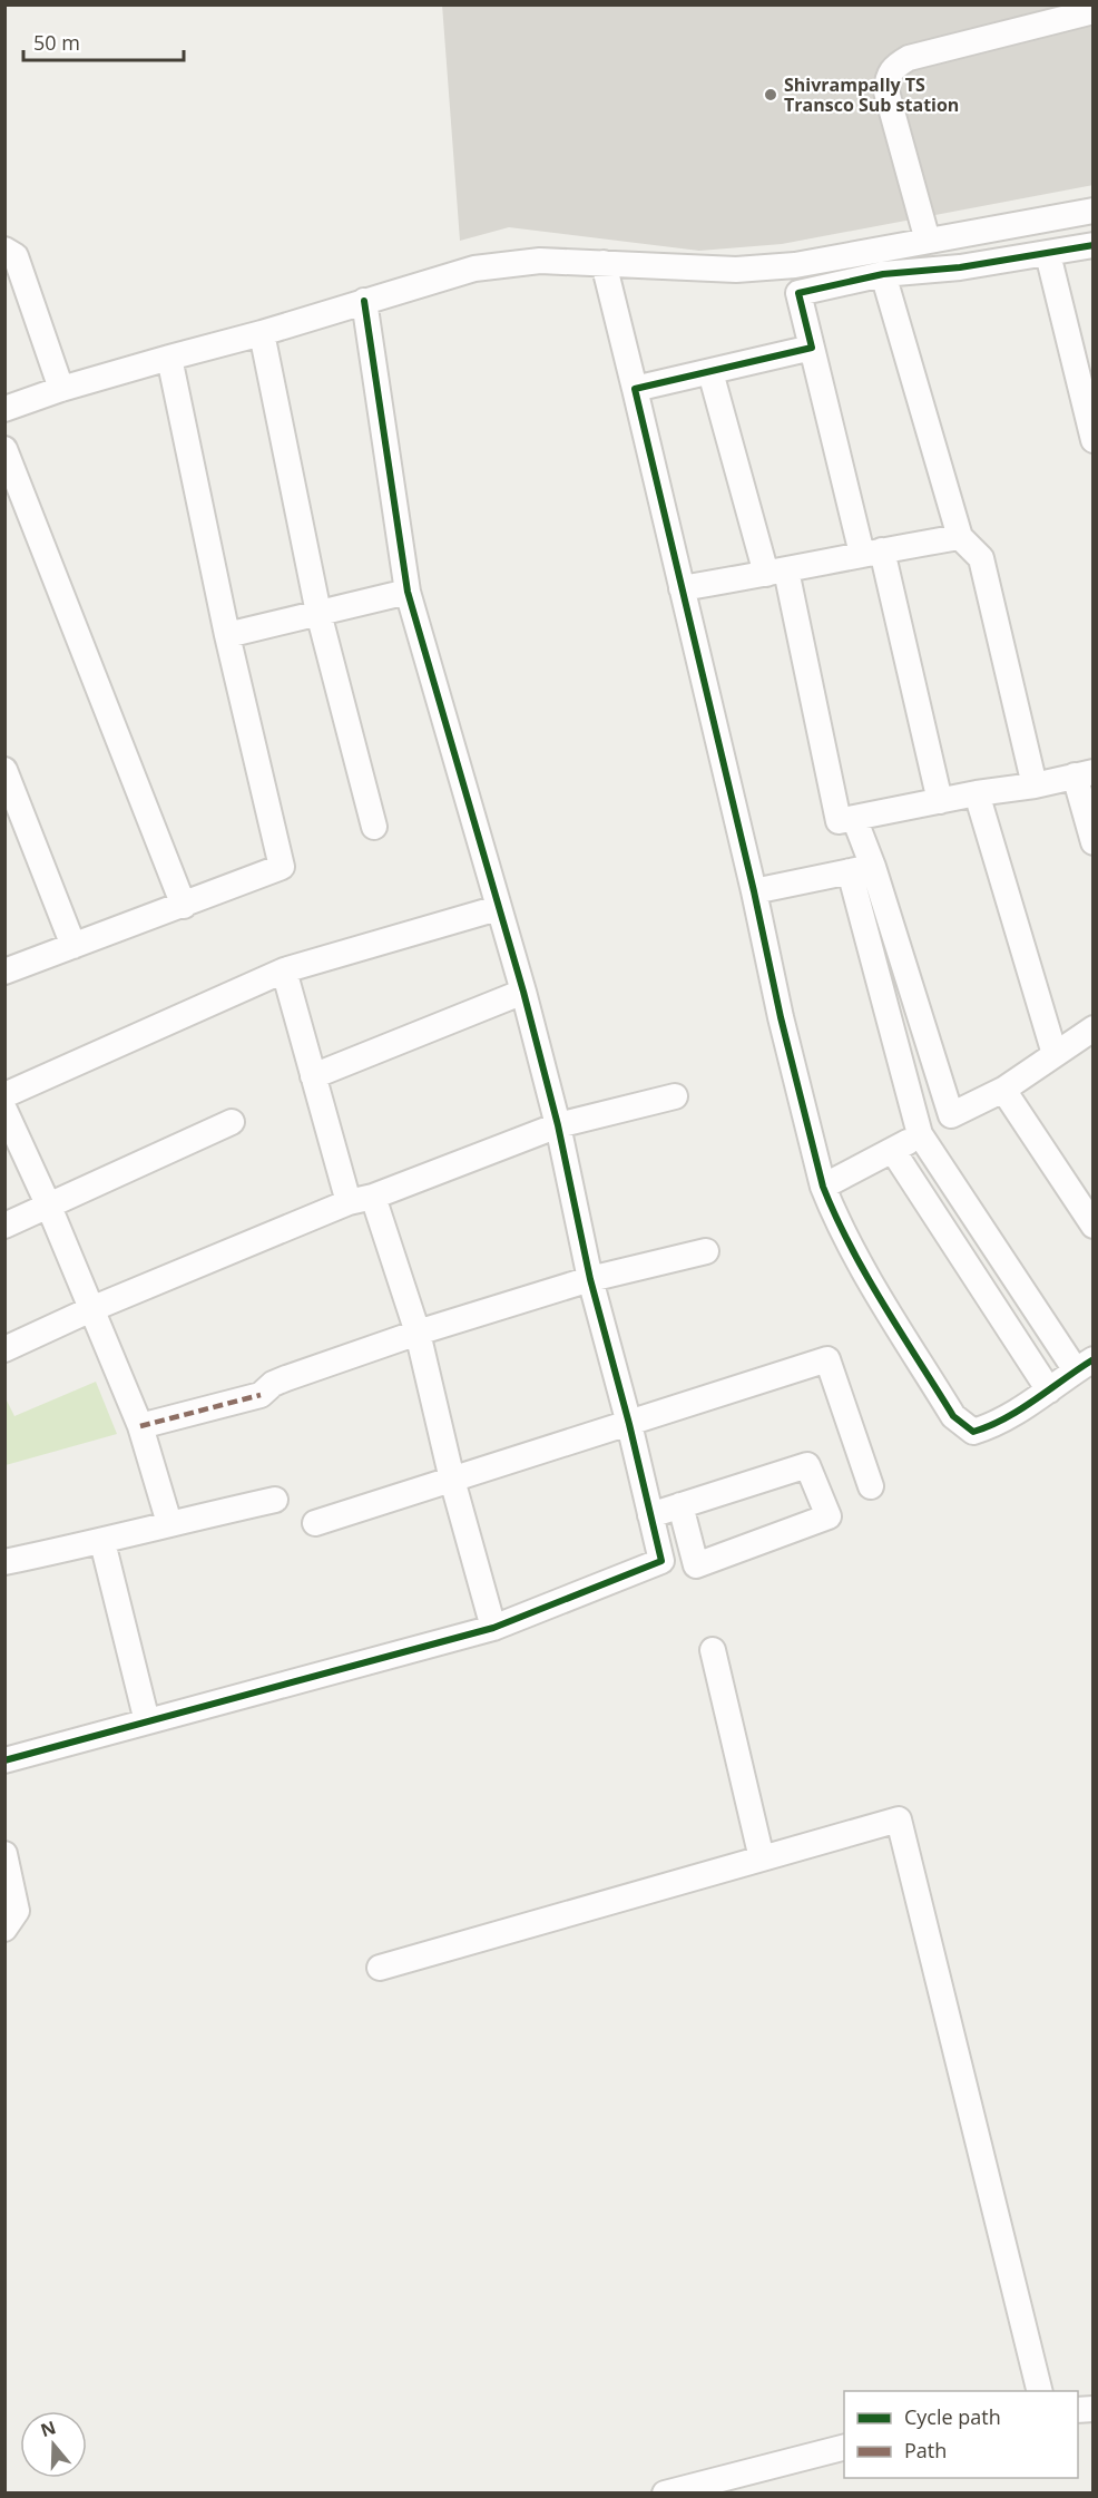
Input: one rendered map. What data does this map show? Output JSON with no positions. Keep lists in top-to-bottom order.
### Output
{
  "places": ["Shivrampally TS Transco Sub station"],
  "legend": ["Cycle path", "Path"],
  "scale_bar": "50 m",
  "north": "top"
}
